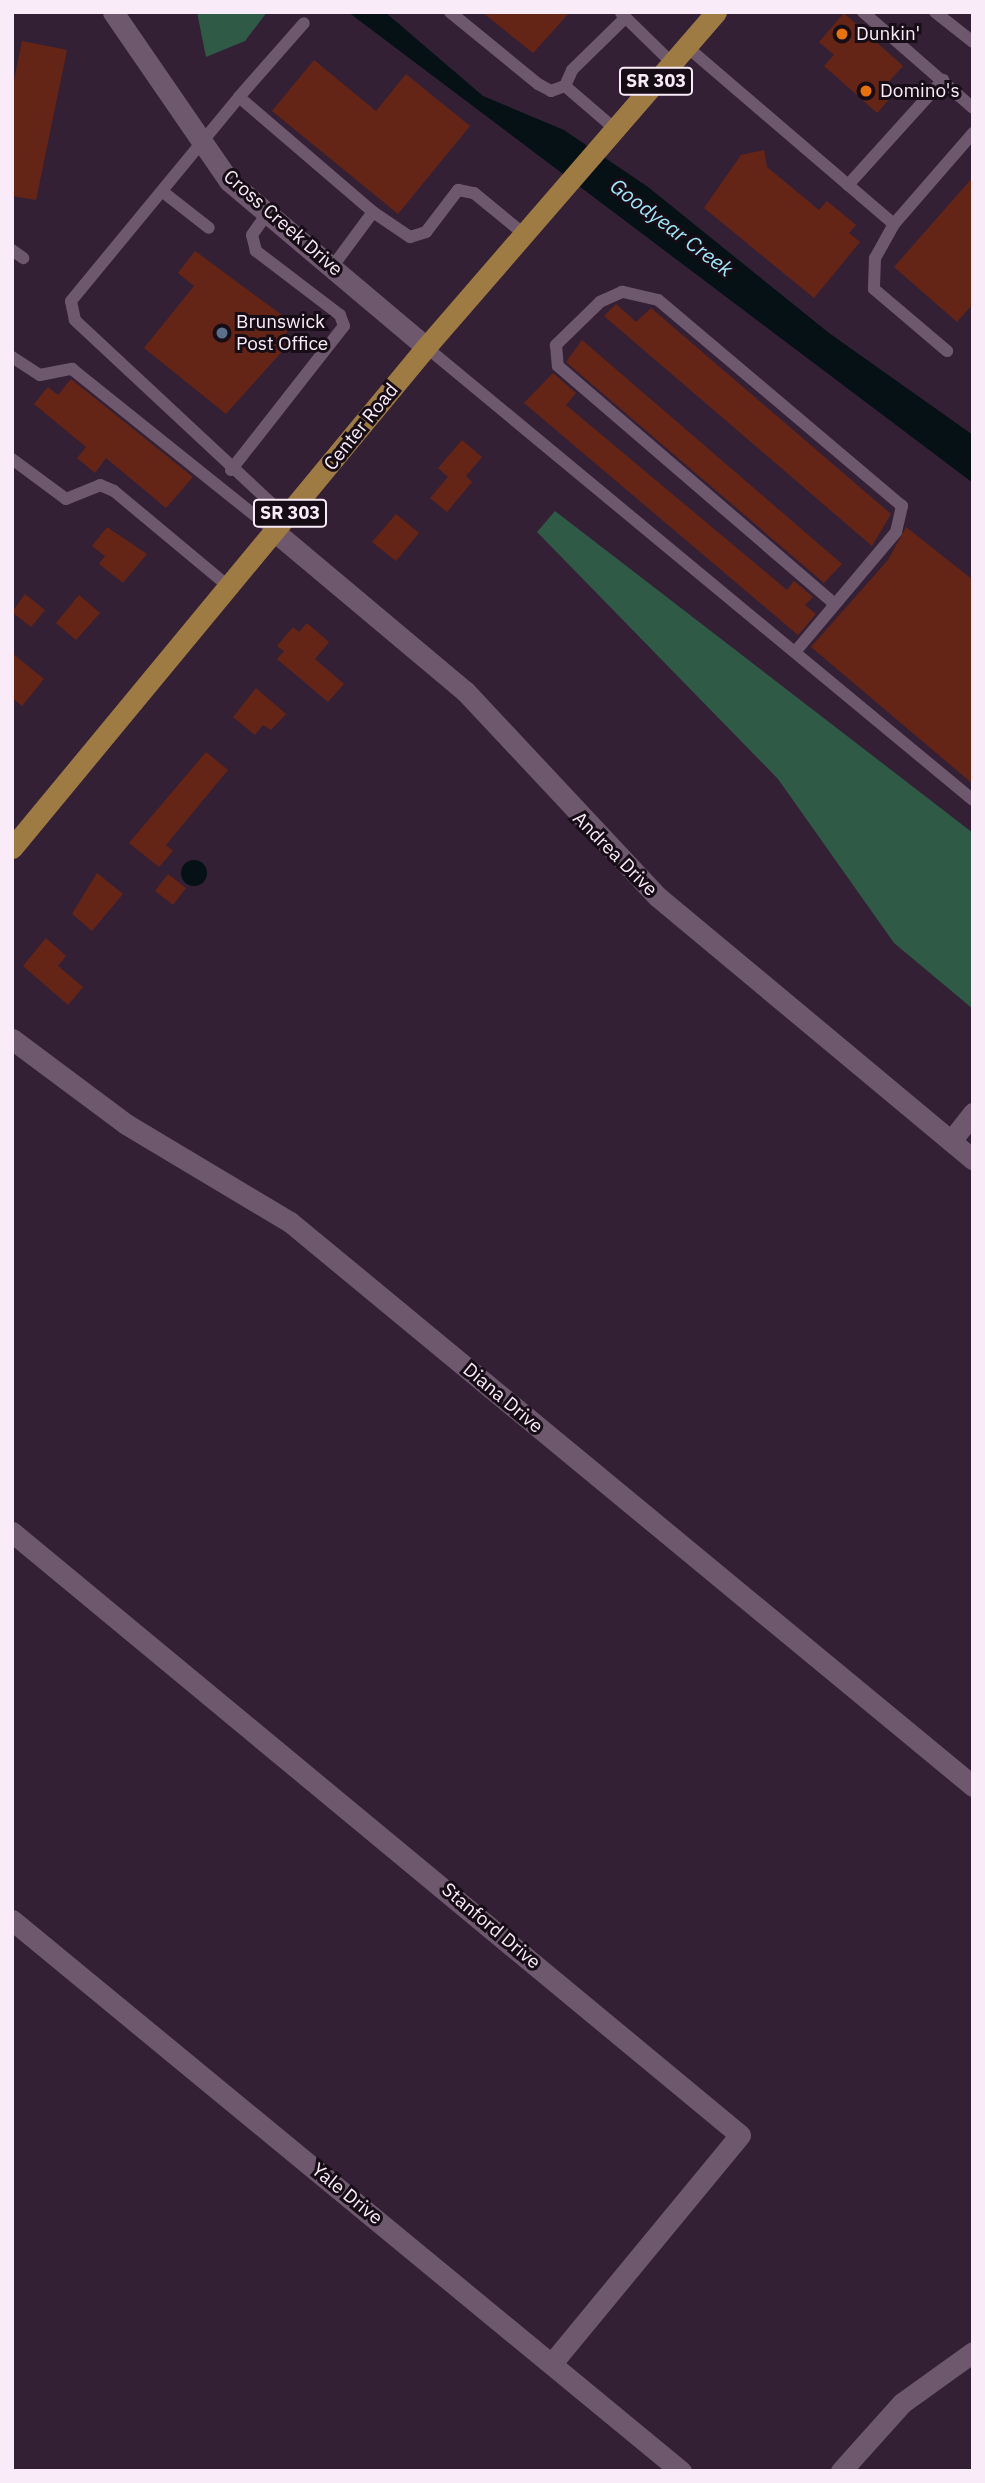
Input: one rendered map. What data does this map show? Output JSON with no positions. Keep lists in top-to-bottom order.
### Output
{
  "streets": {
    "main road": ["SR 303", "Center Road"],
    "street": [
      "Cross Creek Drive",
      "Andrea Drive",
      "Diana Drive",
      "Stanford Drive",
      "Yale Drive"
    ]
  },
  "crossings": [
    ["Cross Creek Drive", "Center Road"],
    ["Center Road", "Andrea Drive"],
    ["Stanford Drive", "Yale Drive"]
  ],
  "water": ["Goodyear Creek"],
  "places": ["Dunkin'", "Domino's", "Brunswick Post Office"]
}
